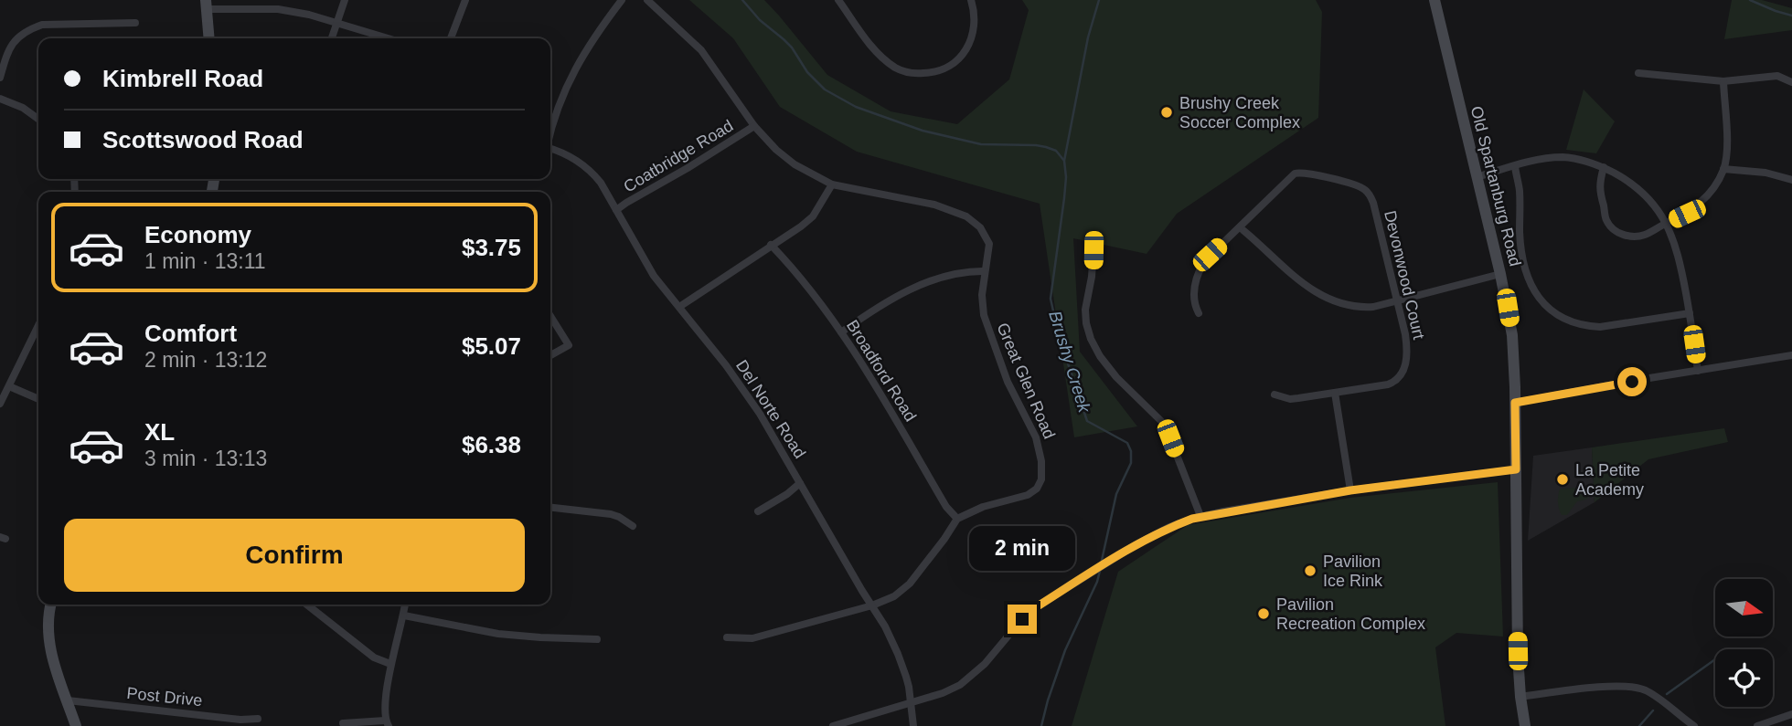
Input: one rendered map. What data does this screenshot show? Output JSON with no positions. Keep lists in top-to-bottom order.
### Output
{
  "streets": {
    "main road": ["Old Spartanburg Road"],
    "street": [
      "Coatbridge Road",
      "Devonwood Court",
      "Broadford Road",
      "Great Glen Road",
      "Del Norte Road",
      "Post Drive"
    ]
  },
  "crossings": [
    ["Coatbridge Road", "Great Glen Road"],
    ["Coatbridge Road", "Del Norte Road"],
    ["Broadford Road", "Great Glen Road"]
  ],
  "water": ["Brushy Creek"],
  "places": [
    "Brushy Creek Soccer Complex",
    "La Petite Academy",
    "Pavilion Ice Rink",
    "Pavilion Recreation Complex"
  ],
  "north": "right",
  "page": {
    "banner": ["Kimbrell Road", "Scottswood Road"],
    "list": [
      {
        "name": "Economy",
        "note": "1 min · 13:11",
        "value": "$3.75"
      },
      {
        "name": "Comfort",
        "note": "2 min · 13:12",
        "value": "$5.07"
      },
      {
        "name": "XL",
        "note": "3 min · 13:13",
        "value": "$6.38"
      }
    ],
    "buttons": "Confirm",
    "bubble": "2 min"
  }
}
